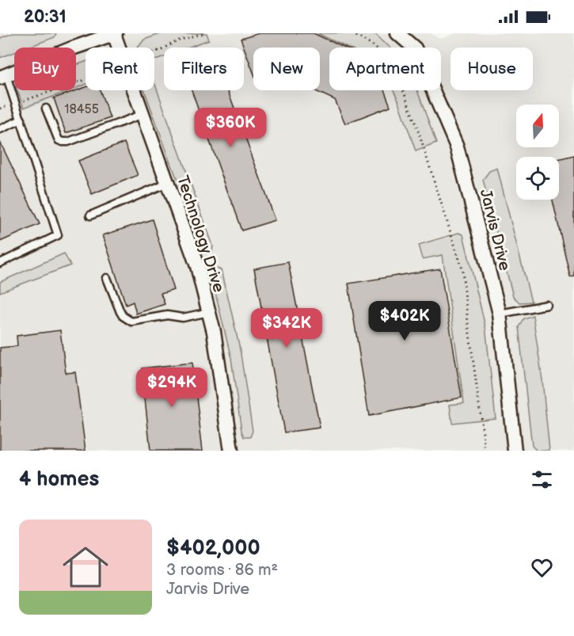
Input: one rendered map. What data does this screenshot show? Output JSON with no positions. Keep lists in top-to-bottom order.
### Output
{
  "streets": {
    "street": ["Jarvis Drive", "Technology Drive"]
  },
  "house_numbers": ["18455"],
  "north": "top",
  "page": {
    "status": "20:31",
    "chip": [
      "Buy",
      "Rent",
      "Filters",
      "New",
      "Apartment",
      "House"
    ],
    "price": [
      "$360K",
      "$402K",
      "$342K",
      "$294K"
    ],
    "heading": "4 homes",
    "list": [
      {
        "name": "$402,000",
        "note": "3 rooms · 86 m² · Jarvis Drive"
      }
    ]
  }
}
